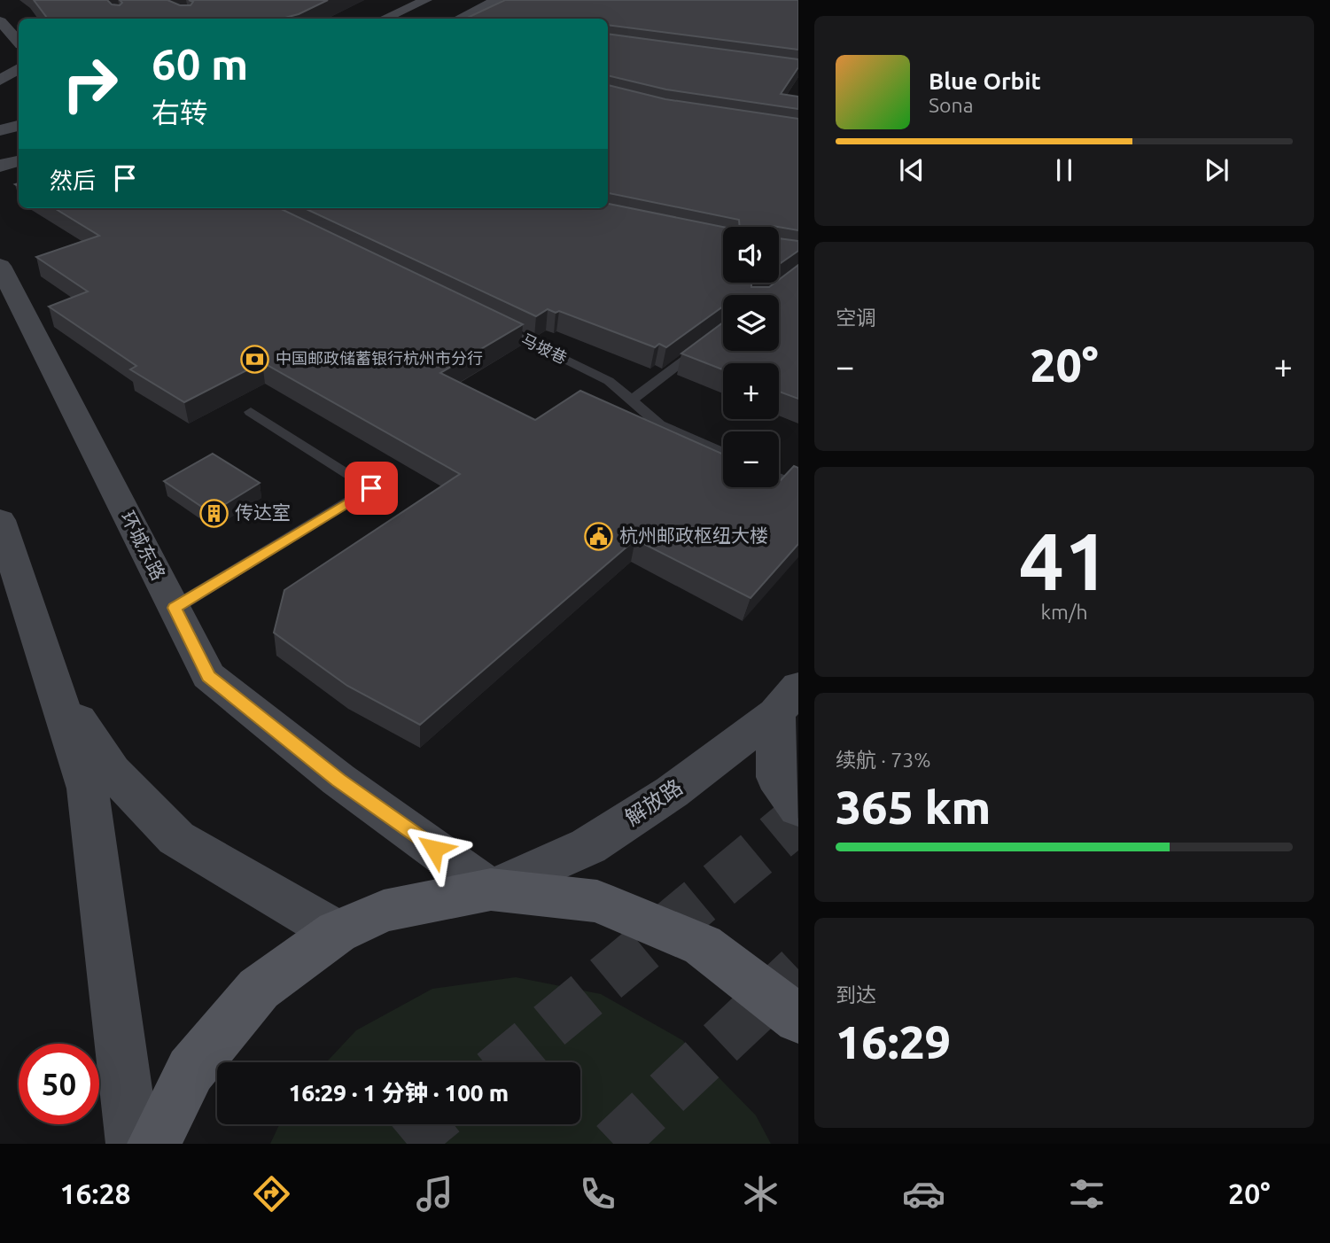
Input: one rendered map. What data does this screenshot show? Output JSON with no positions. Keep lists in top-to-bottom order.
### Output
{
  "streets": {
    "main road": ["环城东路", "解放路"],
    "lane": ["马坡巷"]
  },
  "crossings": [
    ["环城东路", "解放路"]
  ],
  "places": {
    "bank": ["中国邮政储蓄银行杭州市分行"],
    "building": ["传达室"],
    "public building": ["杭州邮政枢纽大楼"]
  },
  "page": {
    "turn": ["60 m", "右转"],
    "song": ["Blue Orbit", "Sona"],
    "then": "然后",
    "map_buttons": ["+", "−"],
    "tile": [
      "空调",
      ["41", "km/h"],
      ["续航 · 73%", "365 km"],
      ["到达", "16:29"]
    ],
    "heat": ["−", "20°", "+"],
    "limit": "50",
    "trip": "16:29 · 1 分钟 · 100 m",
    "tabs": ["16:28", "20°"]
  }
}
